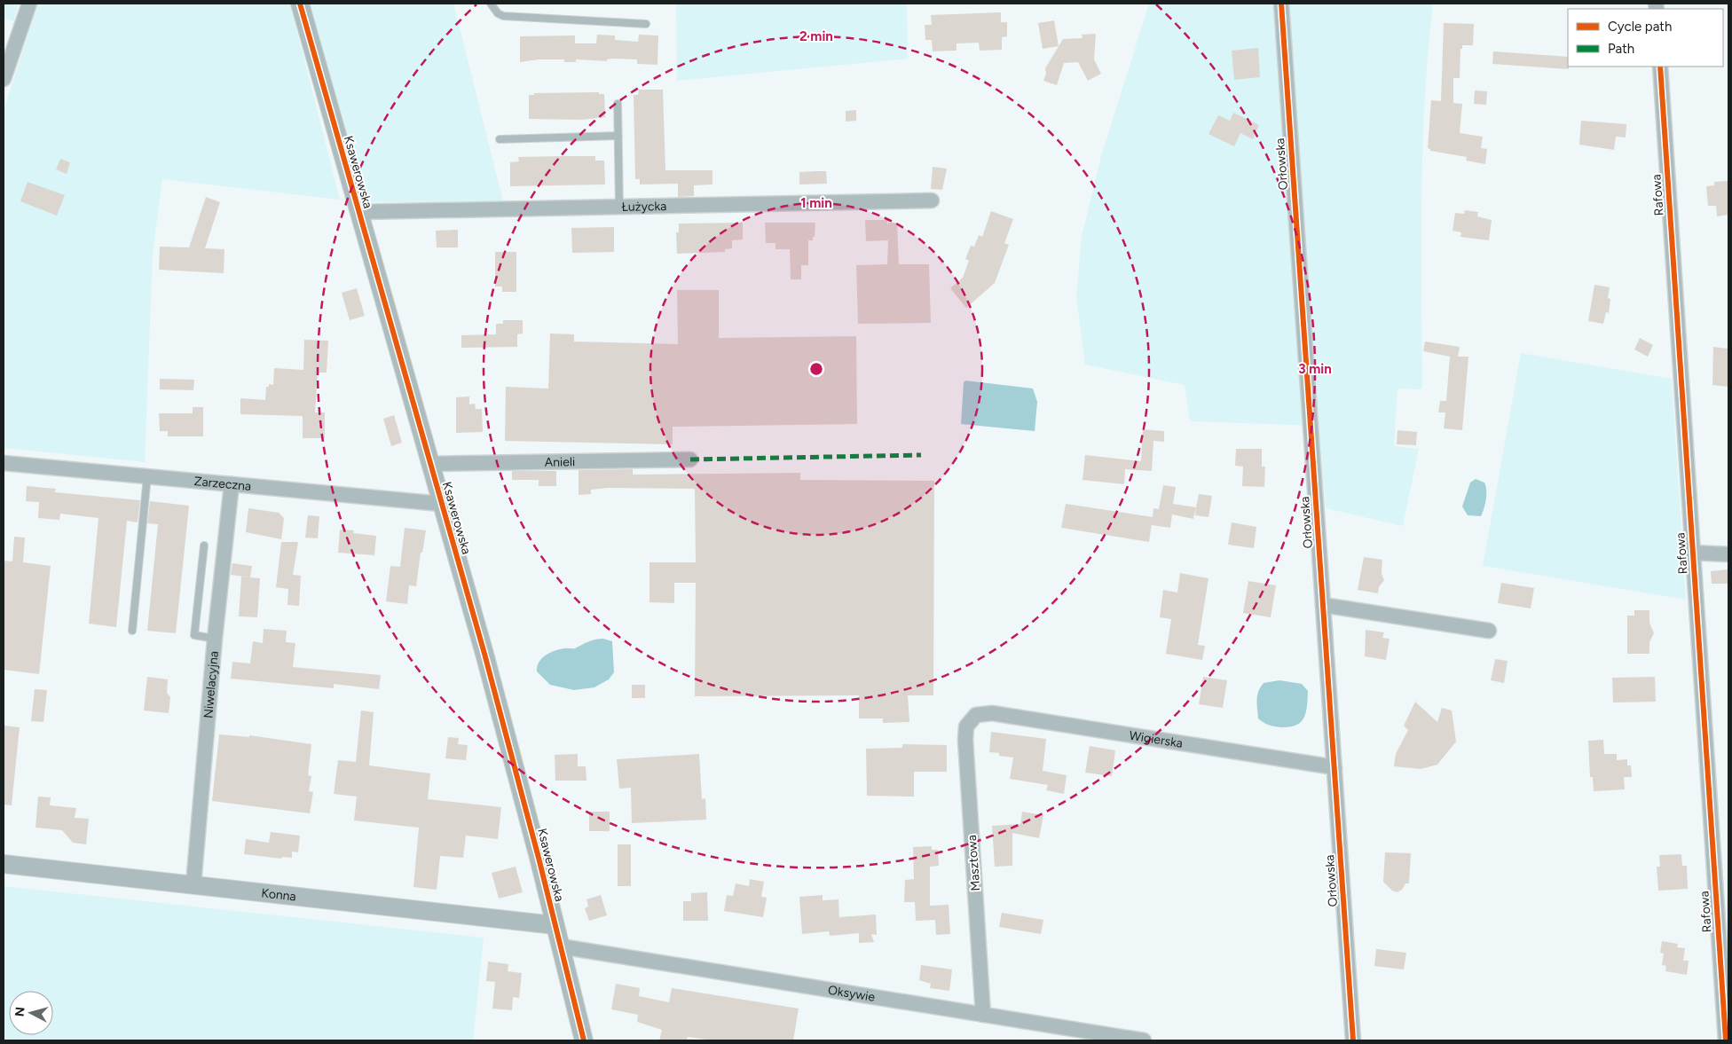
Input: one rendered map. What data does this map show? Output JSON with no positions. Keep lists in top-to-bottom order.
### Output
{
  "streets": {
    "street": [
      "Orłowska",
      "Ksawerowska",
      "Rafowa",
      "Łużycka",
      "Anieli",
      "Zarzeczna",
      "Niwelacyjna",
      "Wigierska",
      "Masztowa",
      "Konna",
      "Oksywie"
    ]
  },
  "crossings": [
    ["Orłowska", "Wigierska"],
    ["Ksawerowska", "Łużycka"],
    ["Ksawerowska", "Anieli"],
    ["Ksawerowska", "Zarzeczna"],
    ["Ksawerowska", "Konna"],
    ["Ksawerowska", "Oksywie"],
    ["Zarzeczna", "Niwelacyjna"],
    ["Niwelacyjna", "Konna"],
    ["Wigierska", "Masztowa"],
    ["Masztowa", "Oksywie"]
  ],
  "legend": ["Cycle path", "Path"],
  "north": "left",
  "rings": ["2 min", "1 min", "3 min"]
}
